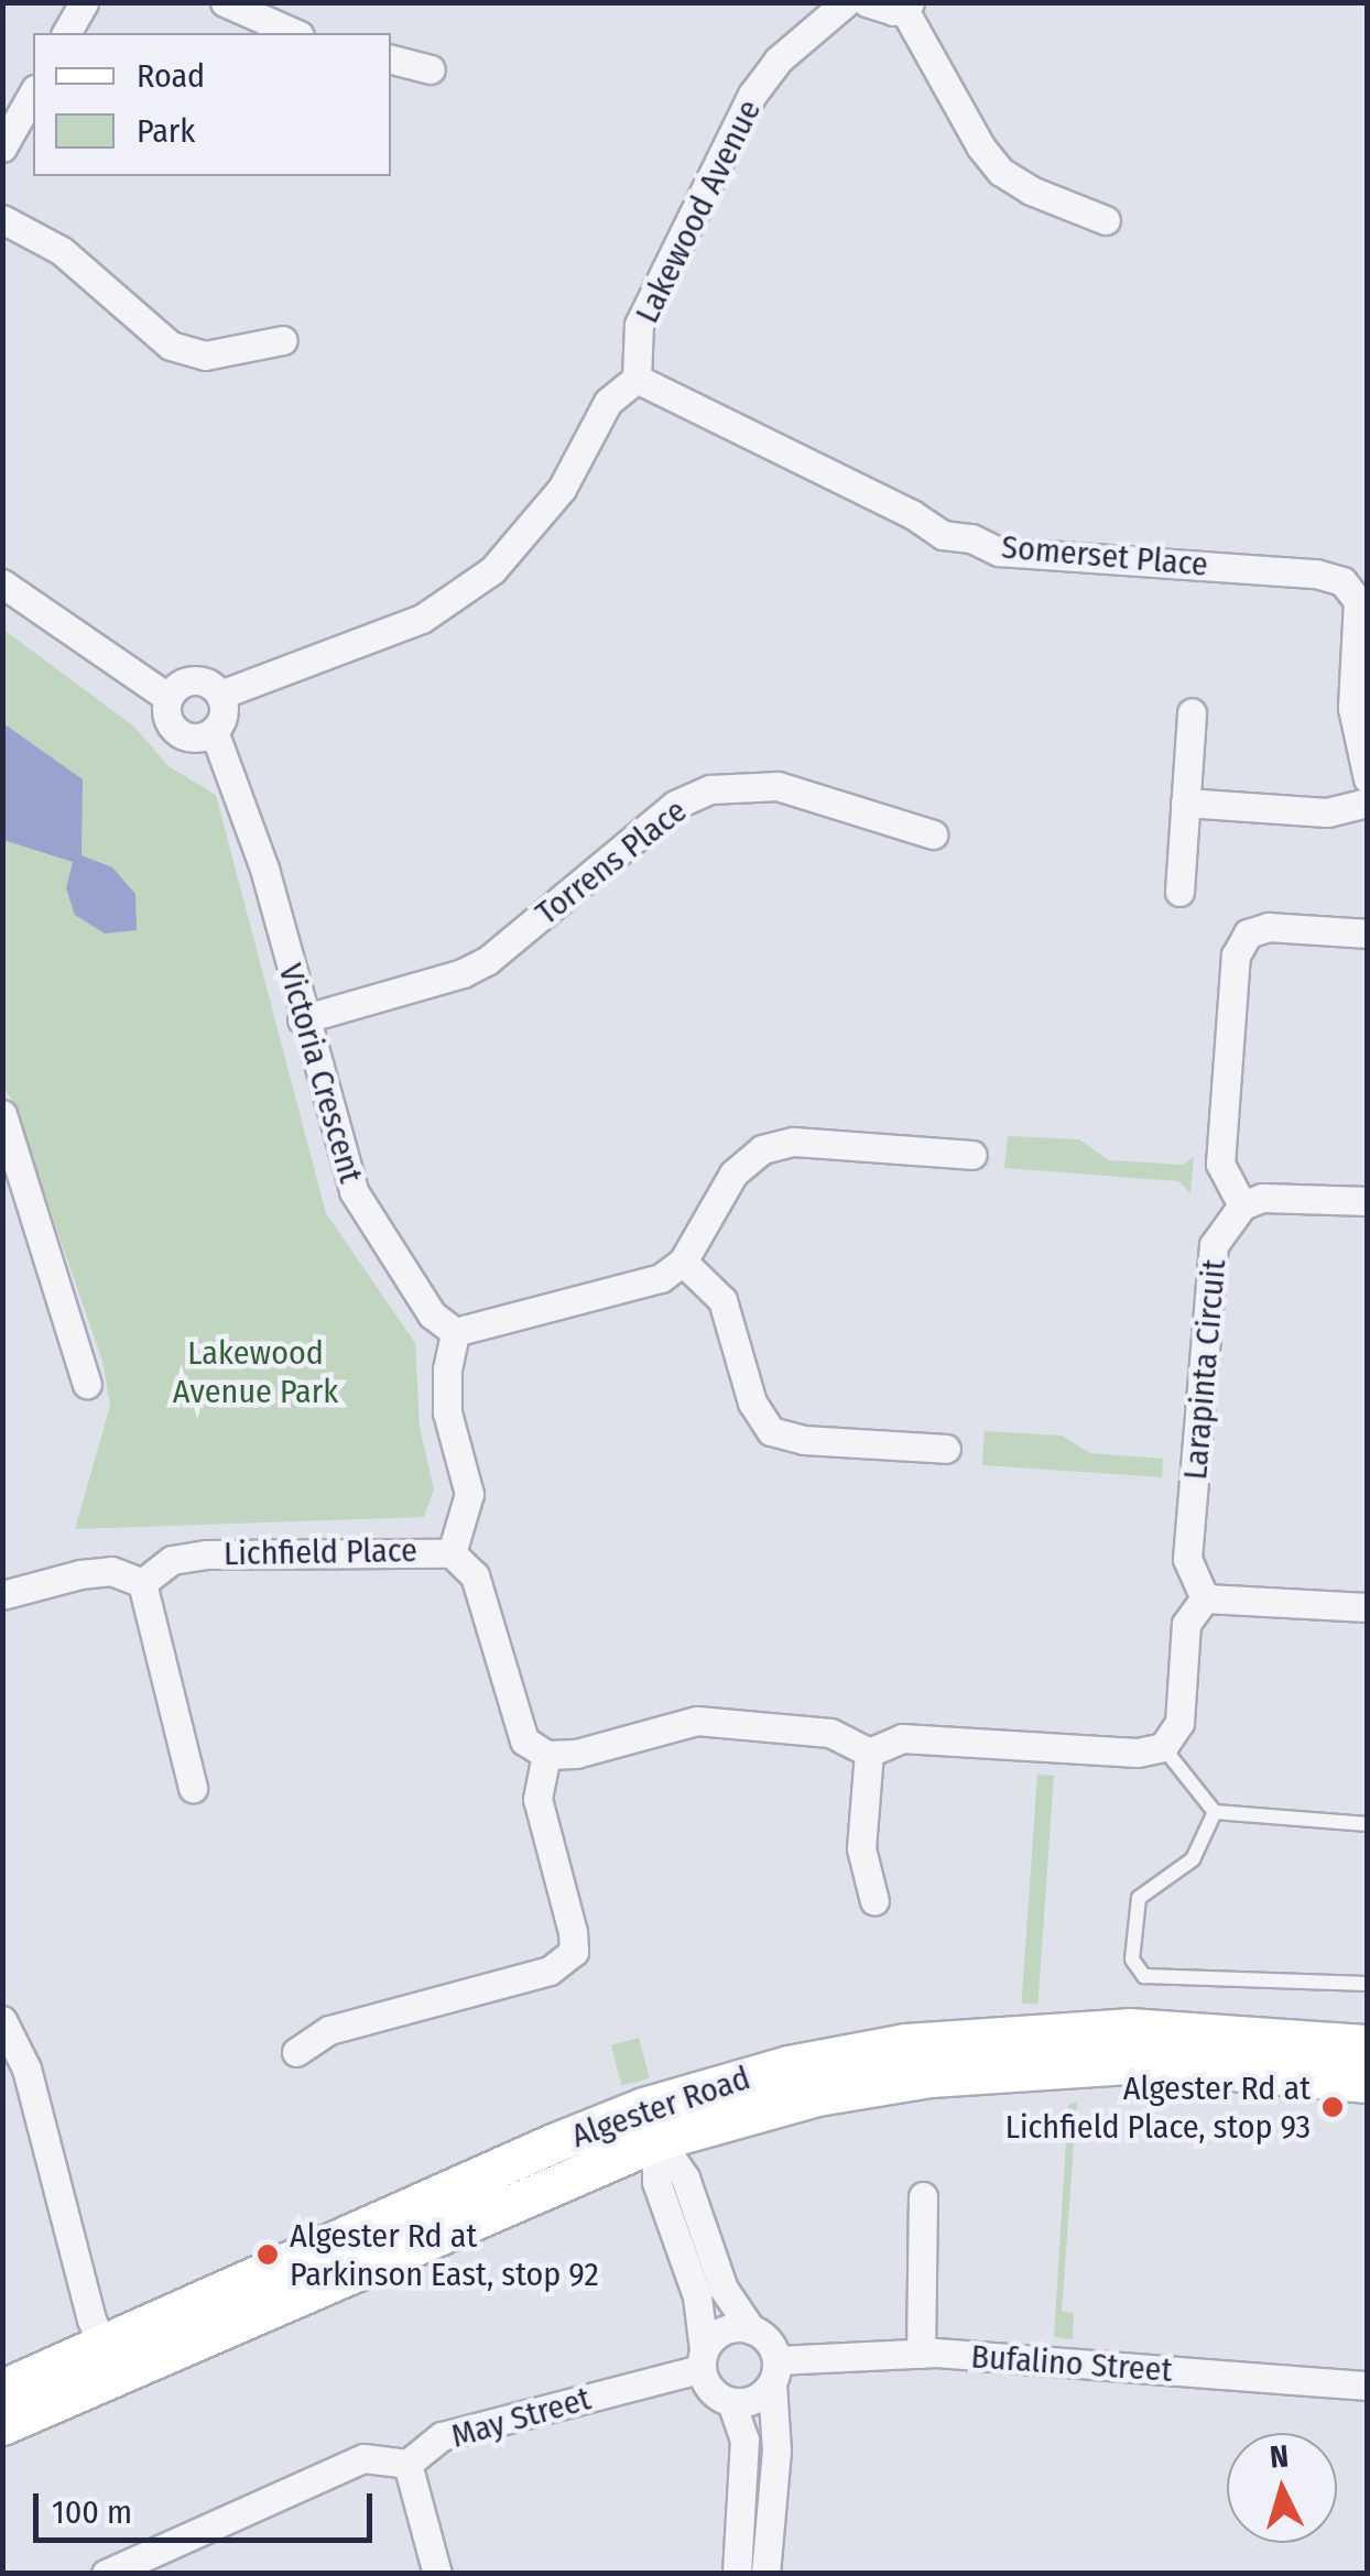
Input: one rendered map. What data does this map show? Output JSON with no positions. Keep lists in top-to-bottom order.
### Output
{
  "streets": {
    "main road": ["Algester Road"],
    "street": [
      "Lakewood Avenue",
      "Somerset Place",
      "Torrens Place",
      "Victoria Crescent",
      "Larapinta Circuit",
      "Lichfield Place",
      "Bufalino Street",
      "May Street"
    ]
  },
  "crossings": [
    ["Lakewood Avenue", "Somerset Place"],
    ["Torrens Place", "Victoria Crescent"],
    ["Bufalino Street", "May Street"]
  ],
  "parks": ["Lakewood Avenue Park"],
  "places": ["Algester Rd at Lichfield Place, stop 93", "Algester Rd at Parkinson East, stop 92"],
  "legend": ["Road", "Park"],
  "scale_bar": "100 m",
  "north": "top"
}
